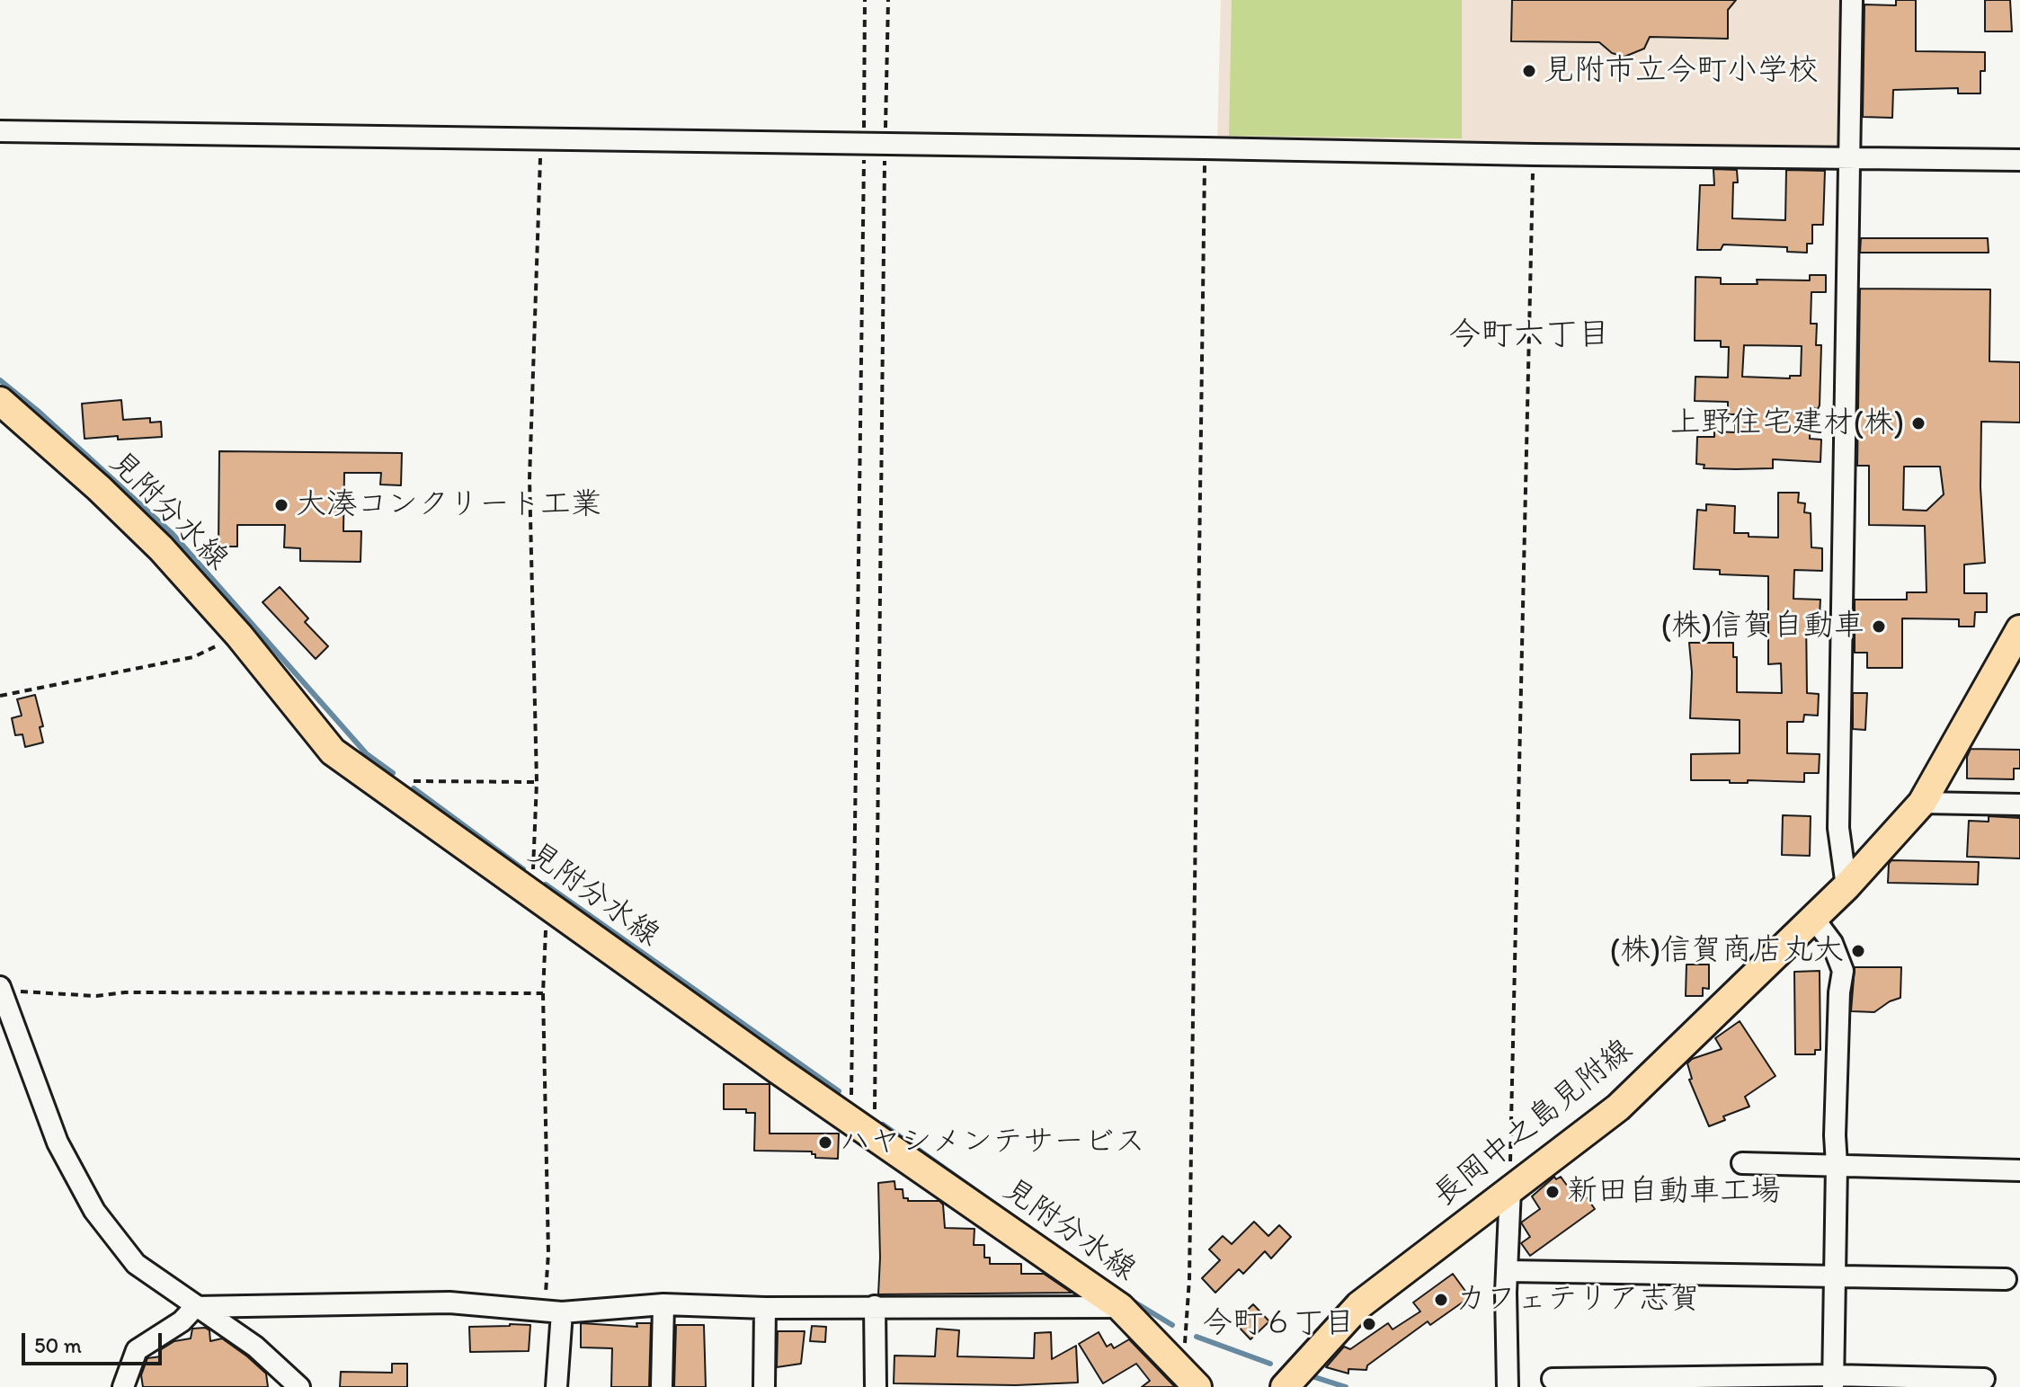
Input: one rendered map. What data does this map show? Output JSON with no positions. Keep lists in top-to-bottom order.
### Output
{
  "streets": {
    "main road": ["見附分水線", "長岡中之島見附線"]
  },
  "districts": ["今町六丁目"],
  "places": [
    "見附市立今町小学校",
    "上野住宅建材(株)",
    "大湊コンクリート工業",
    "(株)信賀自動車",
    "(株)信賀商店丸大",
    "ハヤシメンテサービス",
    "新田自動車工場",
    "カフェテリア志賀",
    "今町６丁目"
  ],
  "scale_bar": "50 m"
}
